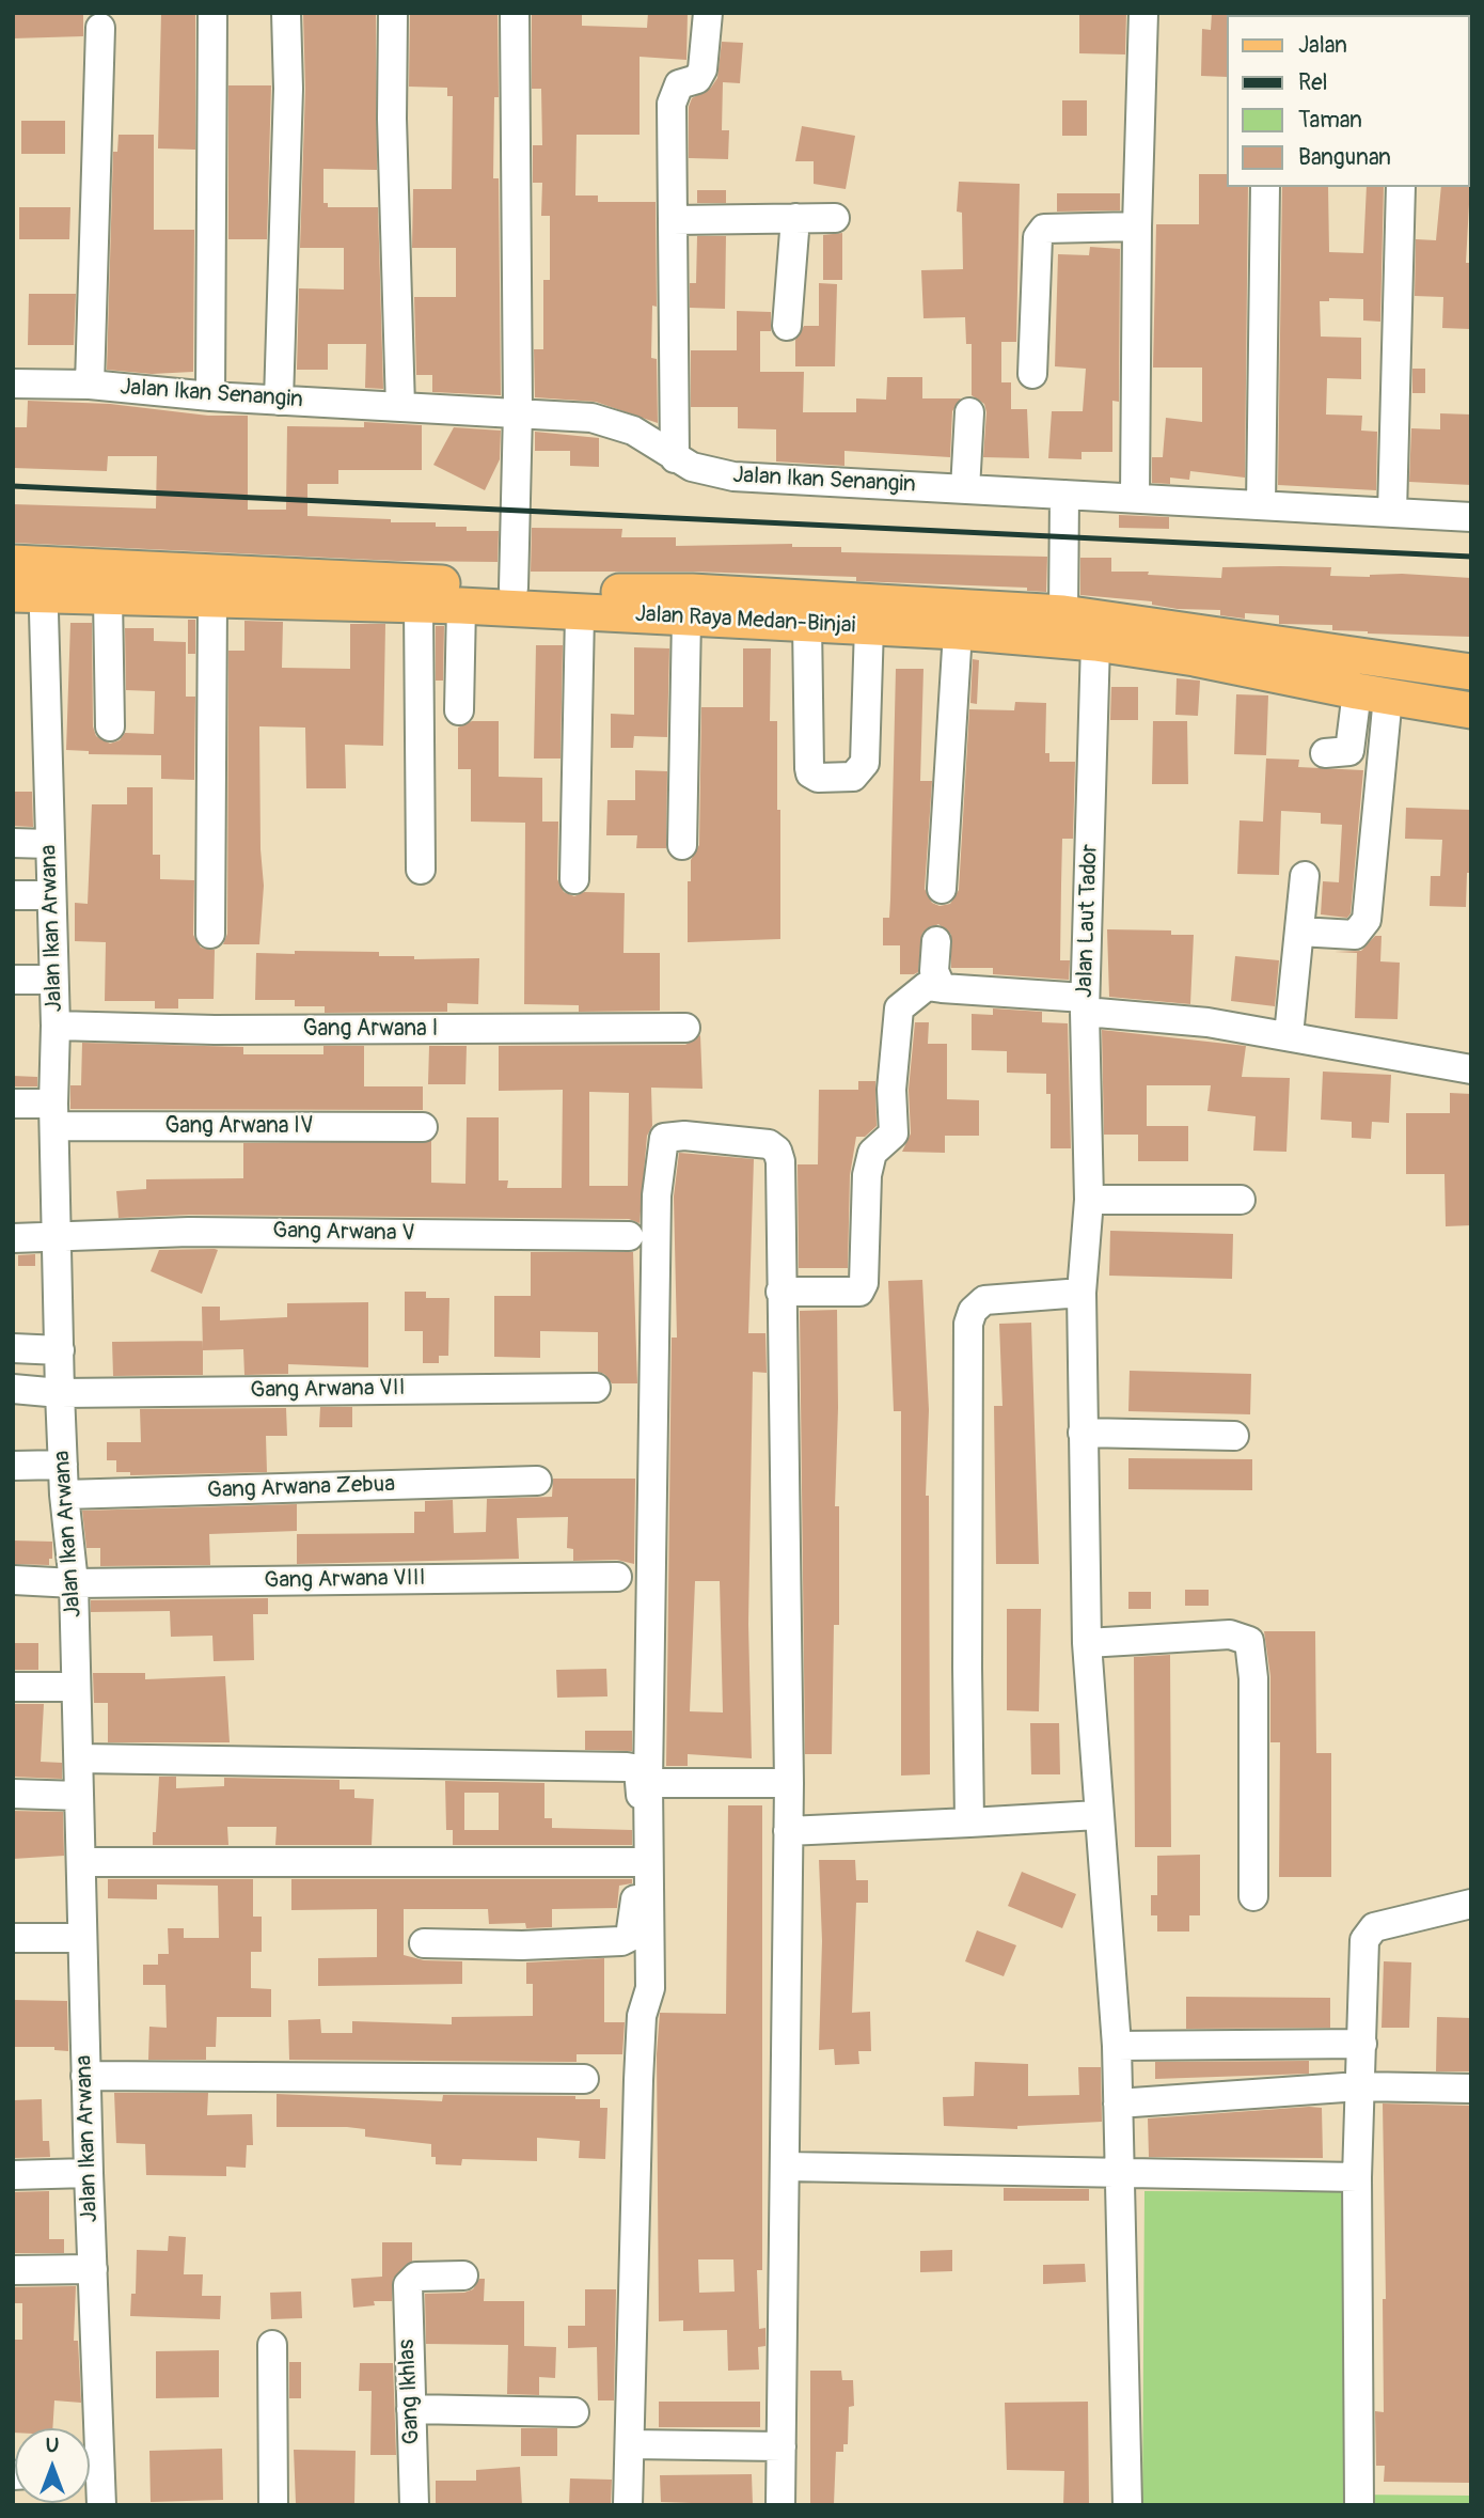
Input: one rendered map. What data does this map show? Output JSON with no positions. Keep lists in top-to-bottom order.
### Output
{
  "streets": {
    "main road": ["Jalan Raya Medan-Binjai"],
    "street": [
      "Jalan Ikan Senangin",
      "Jalan Laut Tador",
      "Jalan Ikan Arwana",
      "Gang Arwana I",
      "Gang Arwana IV",
      "Gang Arwana V",
      "Gang Arwana VII",
      "Gang Arwana Zebua",
      "Gang Arwana VIII",
      "Gang Ikhlas"
    ]
  },
  "crossings": [
    ["Jalan Raya Medan-Binjai", "Jalan Laut Tador"],
    ["Jalan Raya Medan-Binjai", "Jalan Ikan Arwana"],
    ["Jalan Ikan Arwana", "Gang Arwana I"],
    ["Jalan Ikan Arwana", "Gang Arwana IV"],
    ["Jalan Ikan Arwana", "Gang Arwana V"],
    ["Jalan Ikan Arwana", "Gang Arwana VII"],
    ["Jalan Ikan Arwana", "Gang Arwana Zebua"],
    ["Jalan Ikan Arwana", "Gang Arwana VIII"]
  ],
  "legend": [
    "Jalan",
    "Rel",
    "Taman",
    "Bangunan"
  ],
  "north": "top"
}
